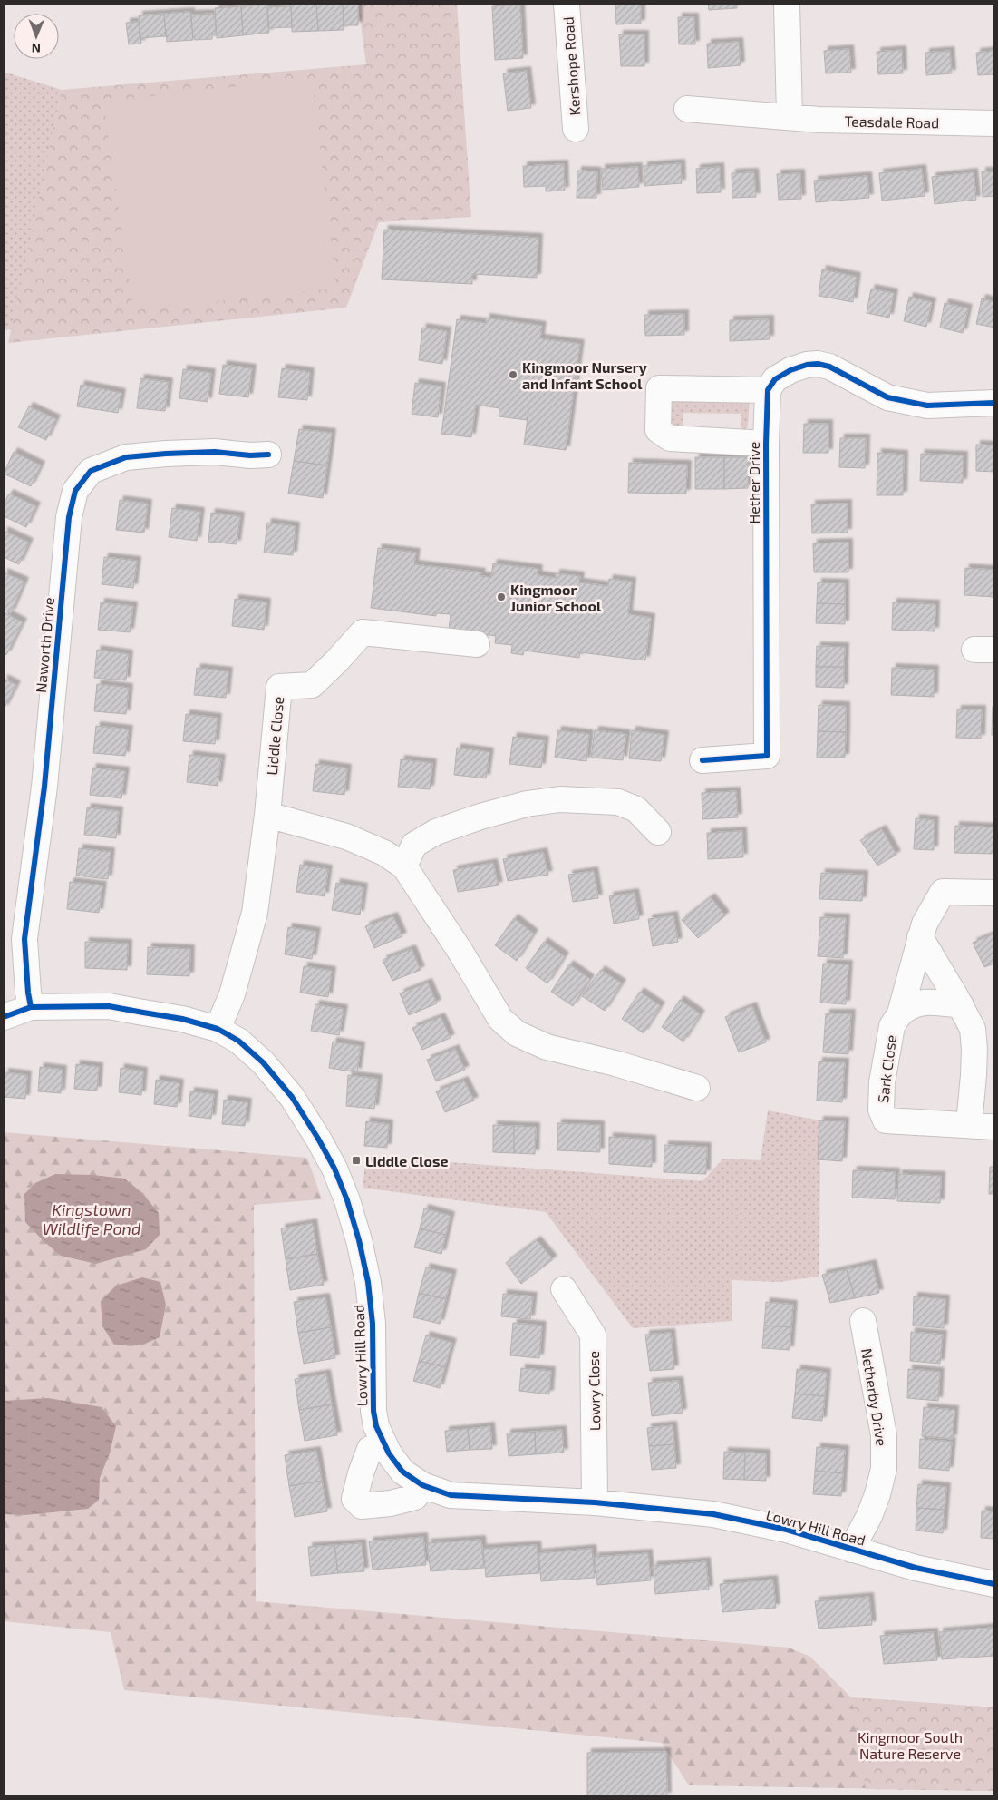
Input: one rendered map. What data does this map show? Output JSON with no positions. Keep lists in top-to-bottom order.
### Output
{
  "streets": {
    "street": [
      "Kershope Road",
      "Teasdale Road",
      "Hether Drive",
      "Naworth Drive",
      "Liddle Close",
      "Sark Close",
      "Lowry Hill Road",
      "Lowry Close",
      "Netherby Drive"
    ]
  },
  "crossings": [
    ["Naworth Drive", "Lowry Hill Road"],
    ["Liddle Close", "Lowry Hill Road"],
    ["Lowry Hill Road", "Lowry Close"],
    ["Lowry Hill Road", "Netherby Drive"]
  ],
  "water": ["Kingstown Wildlife Pond"],
  "parks": ["Kingmoor South Nature Reserve"],
  "places": {
    "other": ["Kingmoor Nursery and Infant School", "Kingmoor Junior School"],
    "transit": ["Liddle Close"]
  },
  "north": "bottom"
}
